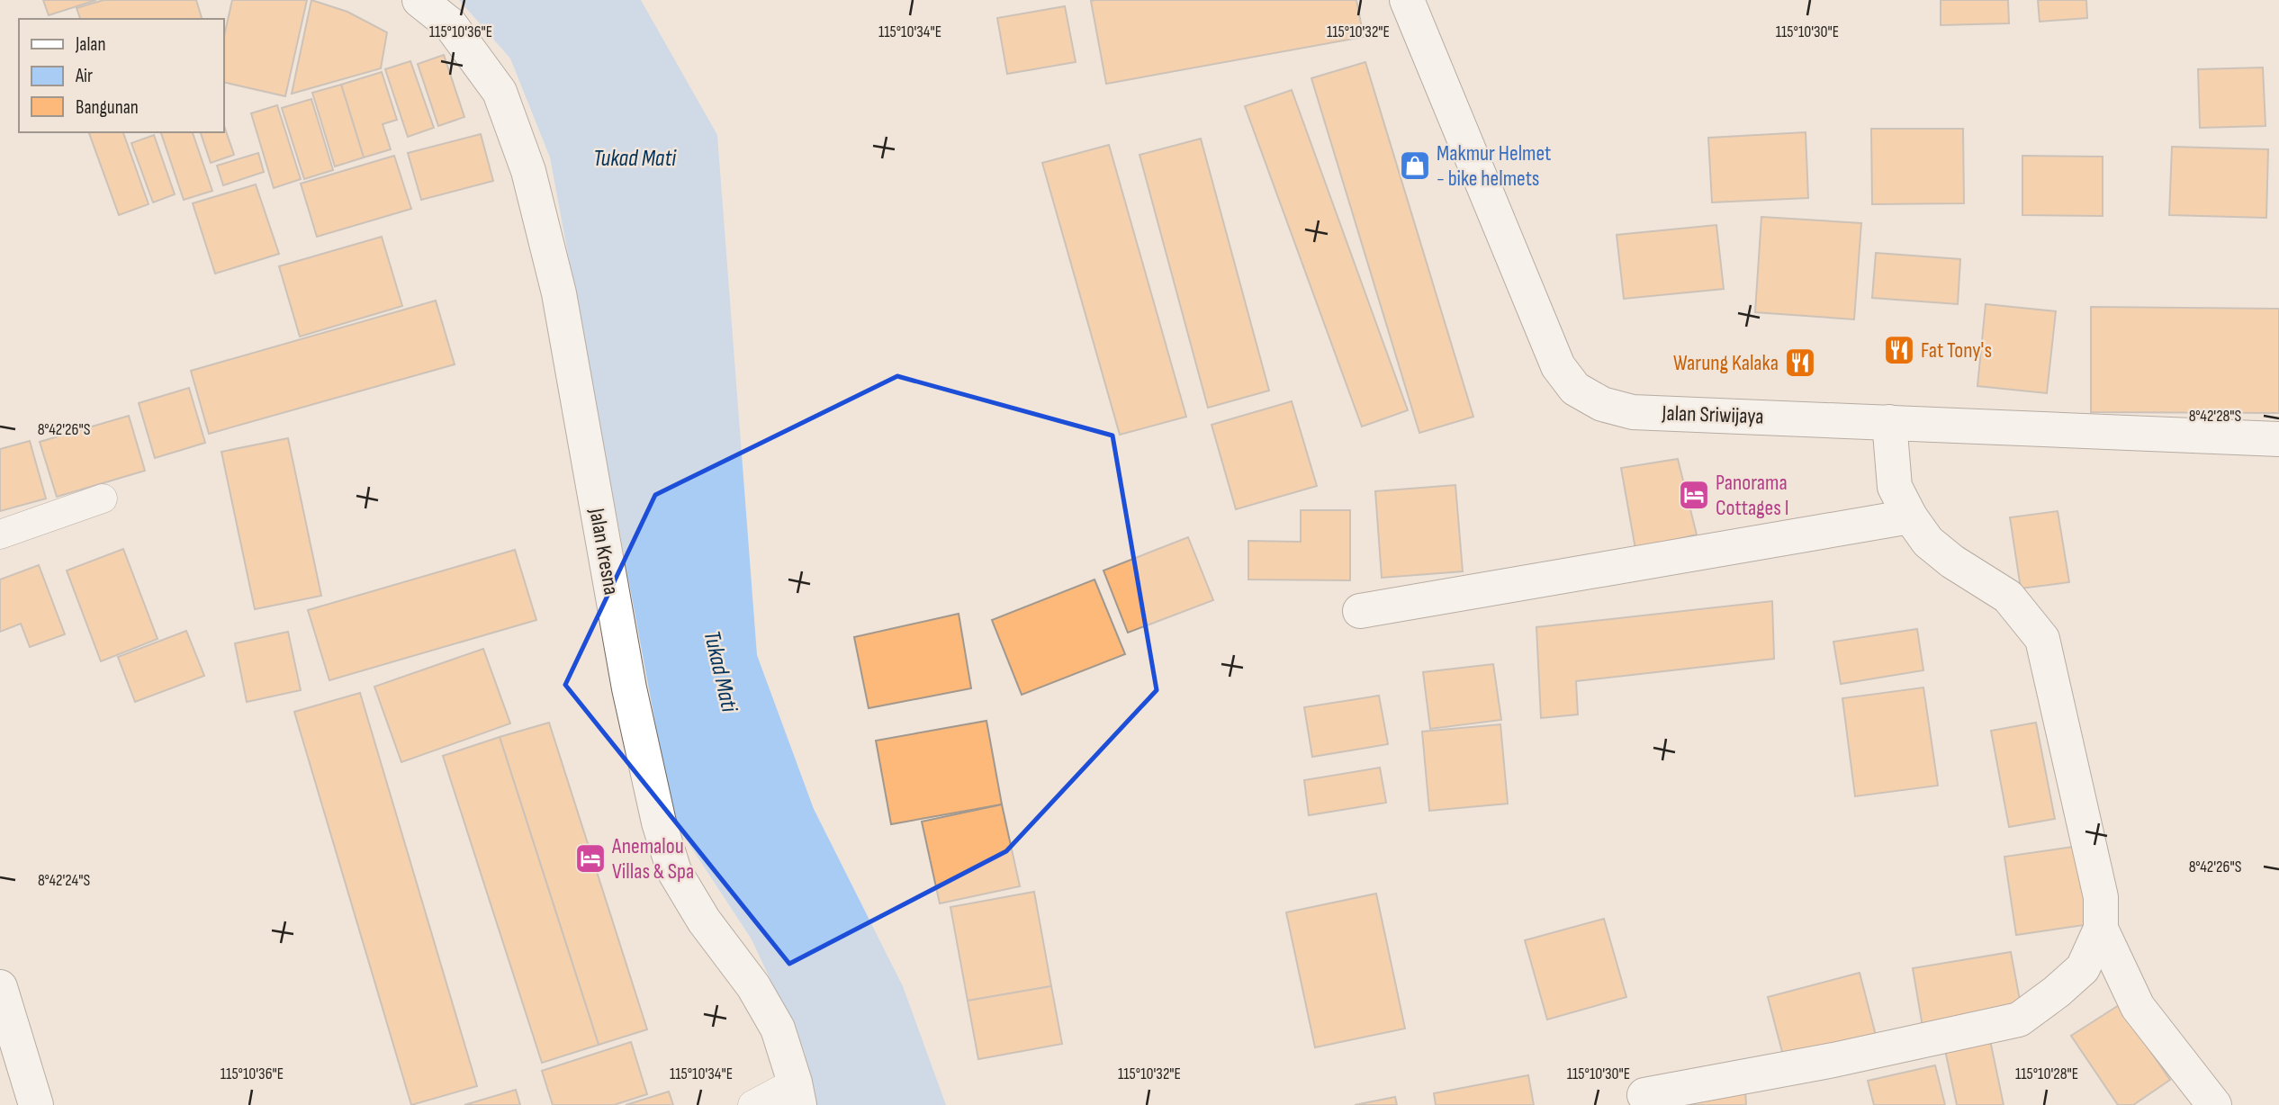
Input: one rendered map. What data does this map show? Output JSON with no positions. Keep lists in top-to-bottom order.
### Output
{
  "streets": {
    "street": ["Jalan Sriwijaya", "Jalan Kresna"]
  },
  "water": ["Tukad Mati"],
  "places": {
    "shop": ["Makmur Helmet - bike helmets"],
    "restaurant": ["Fat Tony's", "Warung Kalaka"],
    "hotel": ["Panorama Cottages I", "Anemalou Villas & Spa"]
  },
  "legend": ["Jalan", "Air", "Bangunan"],
  "coordinates": [
    "115°10'36\"E",
    "115°10'34\"E",
    "115°10'32\"E",
    "115°10'30\"E",
    "8°42'28\"S",
    "8°42'26\"S",
    "8°42'24\"S",
    "115°10'28\"E"
  ]
}
